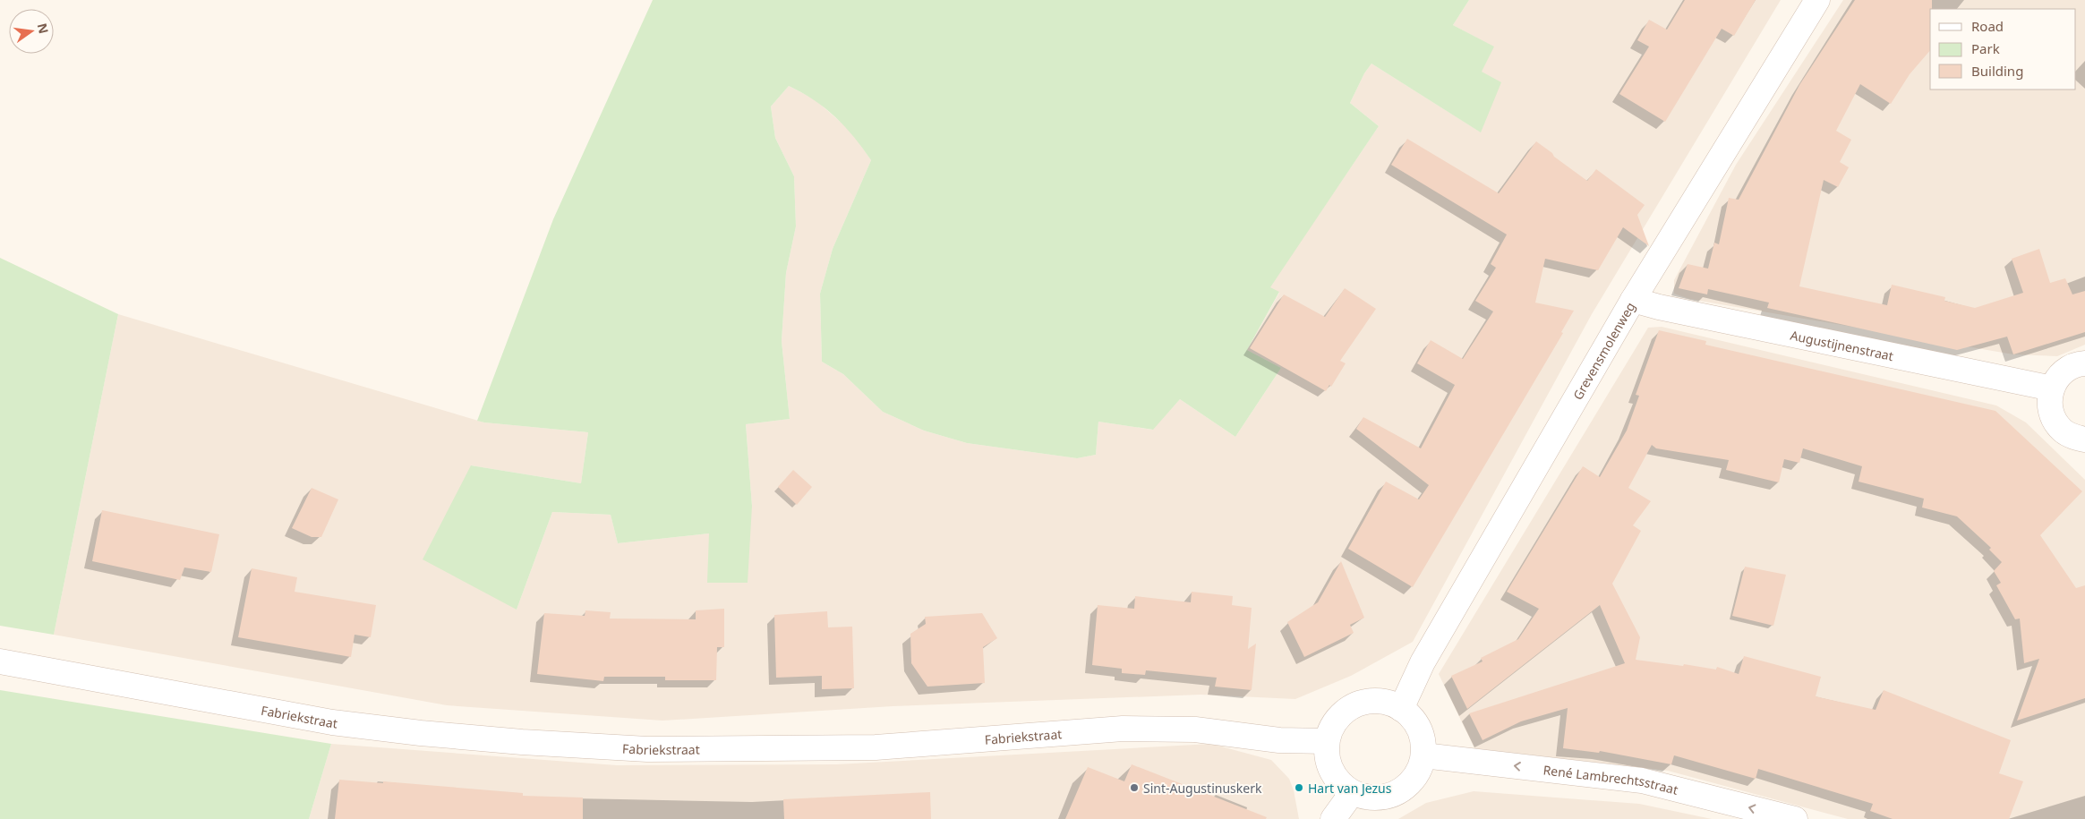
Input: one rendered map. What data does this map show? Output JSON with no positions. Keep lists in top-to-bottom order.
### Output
{
  "streets": {
    "street": [
      "Augustijnenstraat",
      "Grevensmolenweg",
      "Fabriekstraat",
      "René Lambrechtsstraat"
    ]
  },
  "crossings": [
    ["Augustijnenstraat", "Grevensmolenweg"],
    ["Grevensmolenweg", "Fabriekstraat"],
    ["Grevensmolenweg", "René Lambrechtsstraat"],
    ["Fabriekstraat", "René Lambrechtsstraat"]
  ],
  "one_way": ["René Lambrechtsstraat"],
  "places": ["Sint-Augustinuskerk", "Hart van Jezus"],
  "legend": ["Road", "Park", "Building"],
  "north": "right"
}
